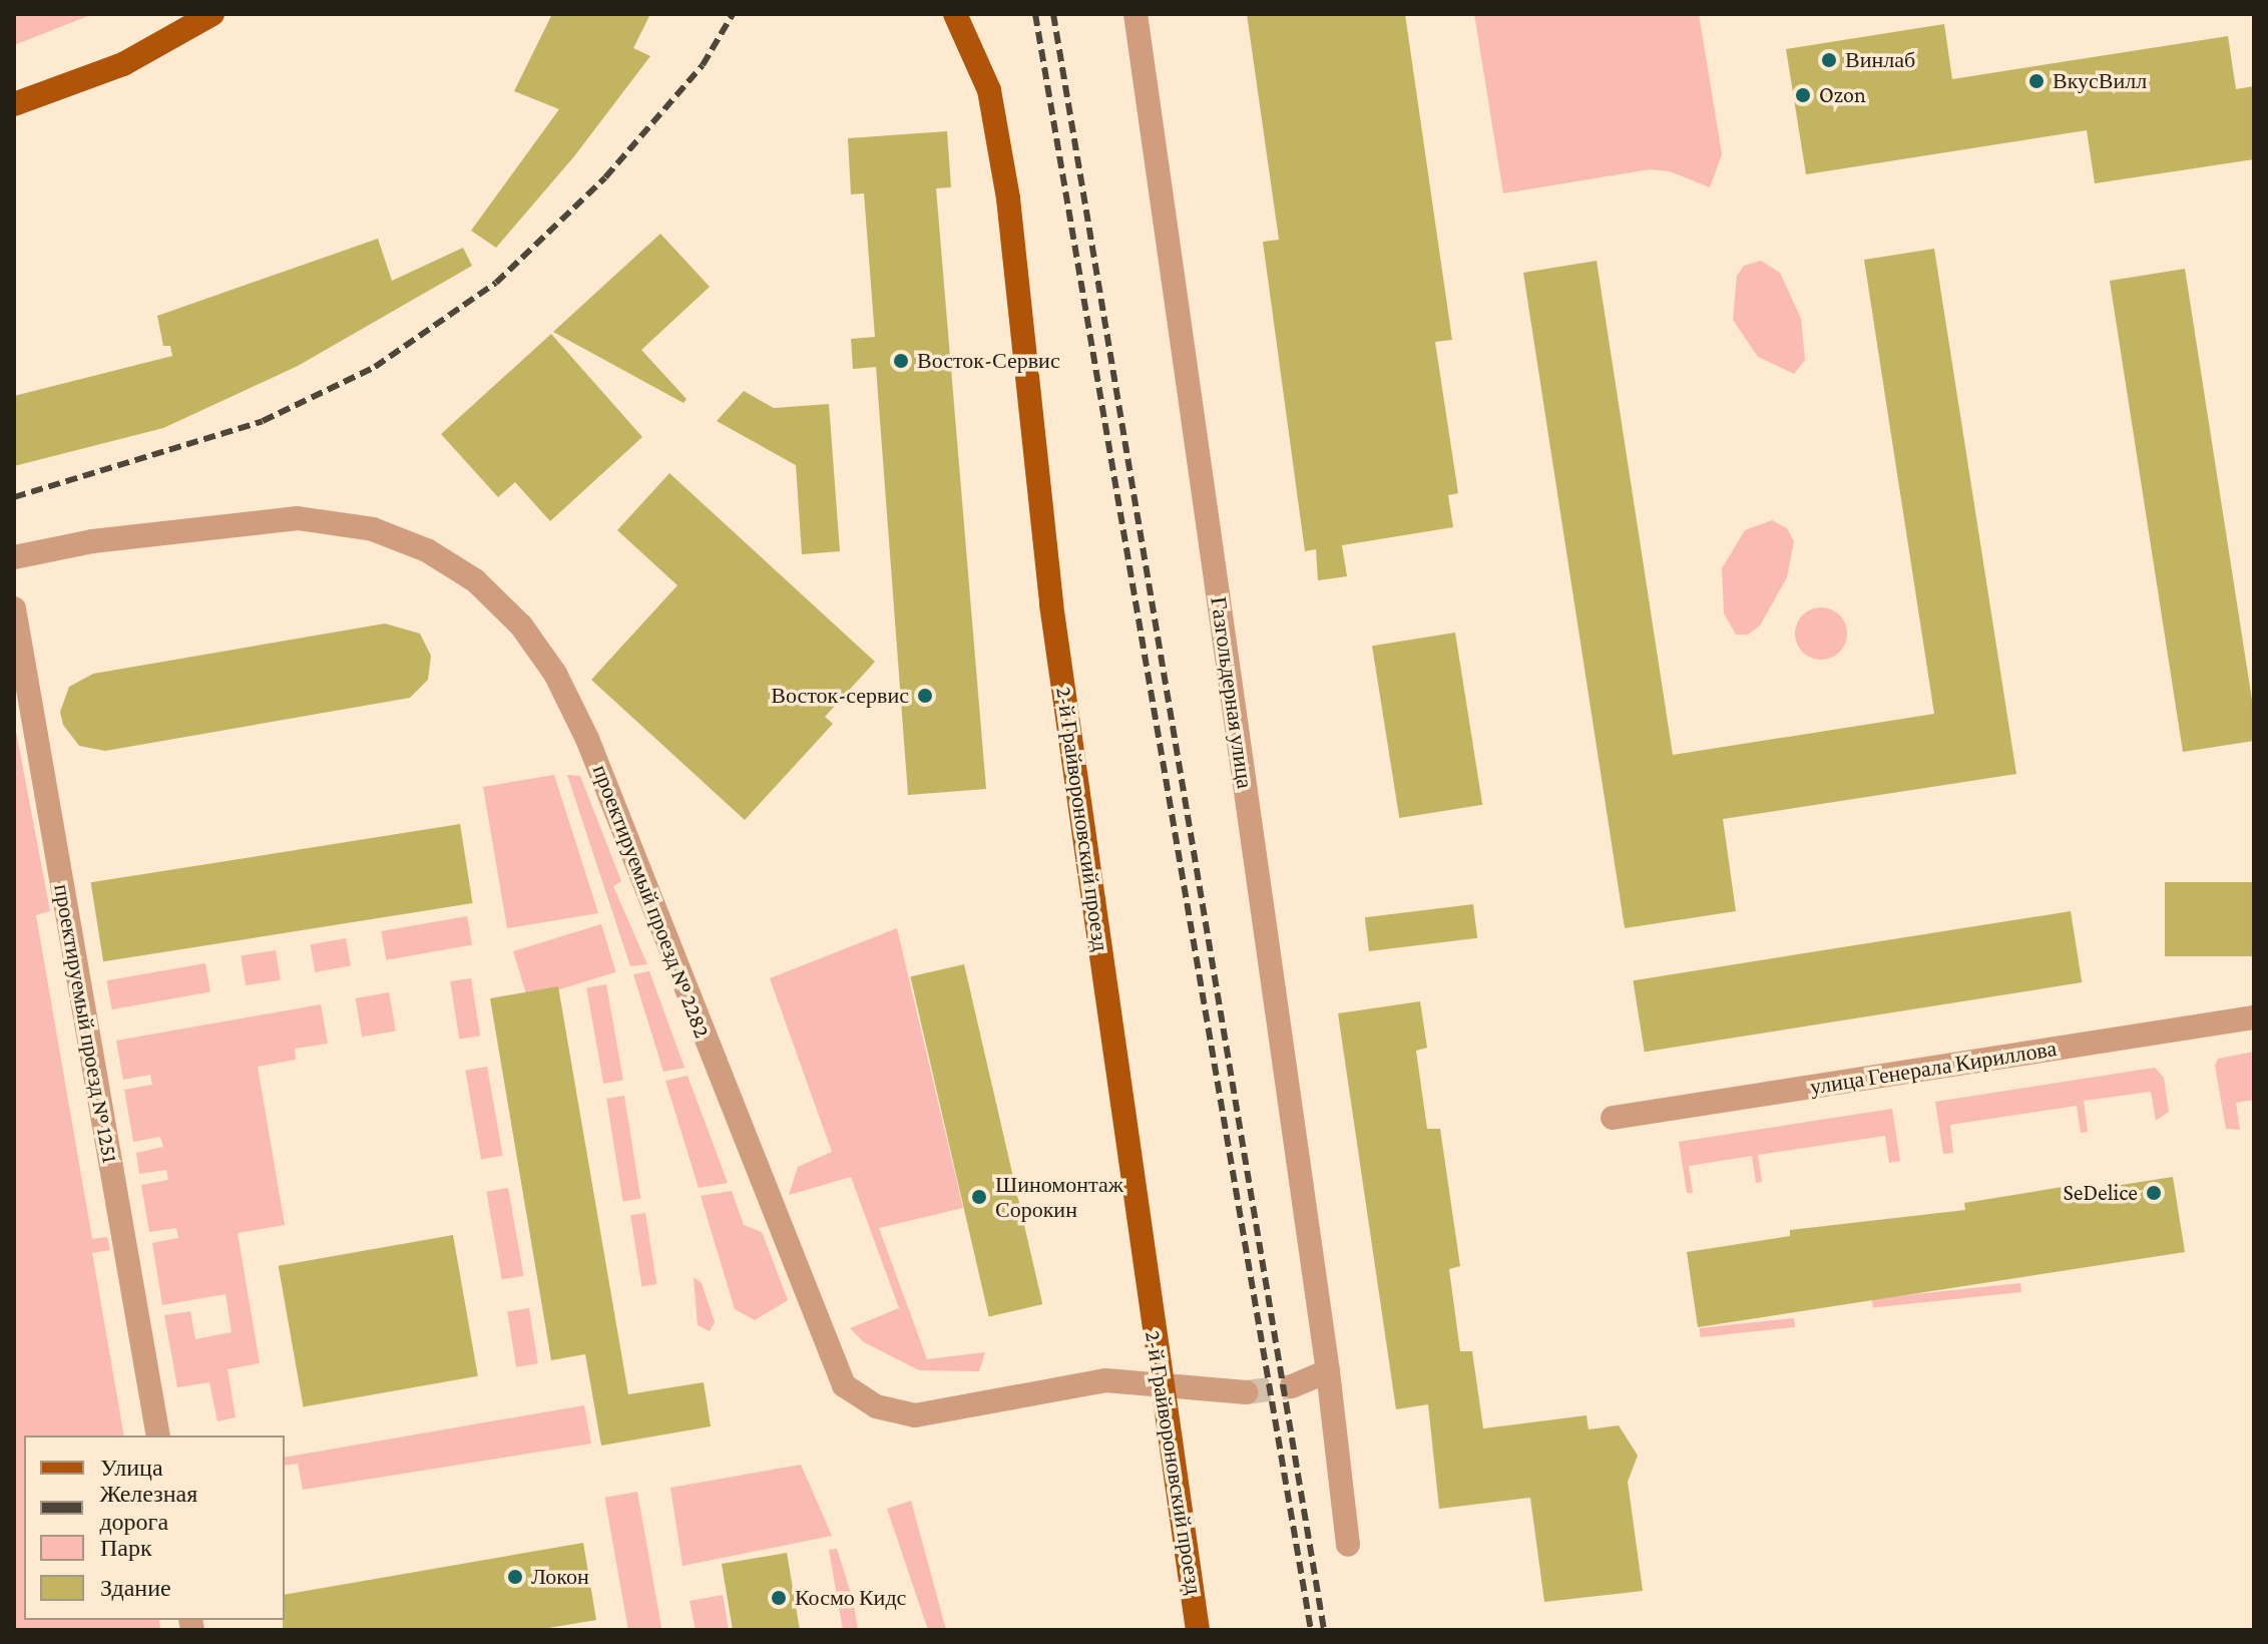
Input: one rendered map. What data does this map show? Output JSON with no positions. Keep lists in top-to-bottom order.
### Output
{
  "streets": {
    "main road": ["2-й Грайвороновский проезд"],
    "street": [
      "Газгольдерная улица",
      "проектируемый проезд № 2282",
      "проектируемый проезд № 1251",
      "улица Генерала Кириллова"
    ]
  },
  "crossings": [
    ["2-й Грайвороновский проезд", "проектируемый проезд № 2282"]
  ],
  "places": [
    "Винлаб",
    "ВкусВилл",
    "Ozon",
    "Восток-Сервис",
    "Восток-сервис",
    "SeDelice",
    "Шиномонтаж Сорокин",
    "Локон",
    "Космо Кидс"
  ],
  "legend": [
    "Улица",
    "Железная дорога",
    "Парк",
    "Здание"
  ]
}
